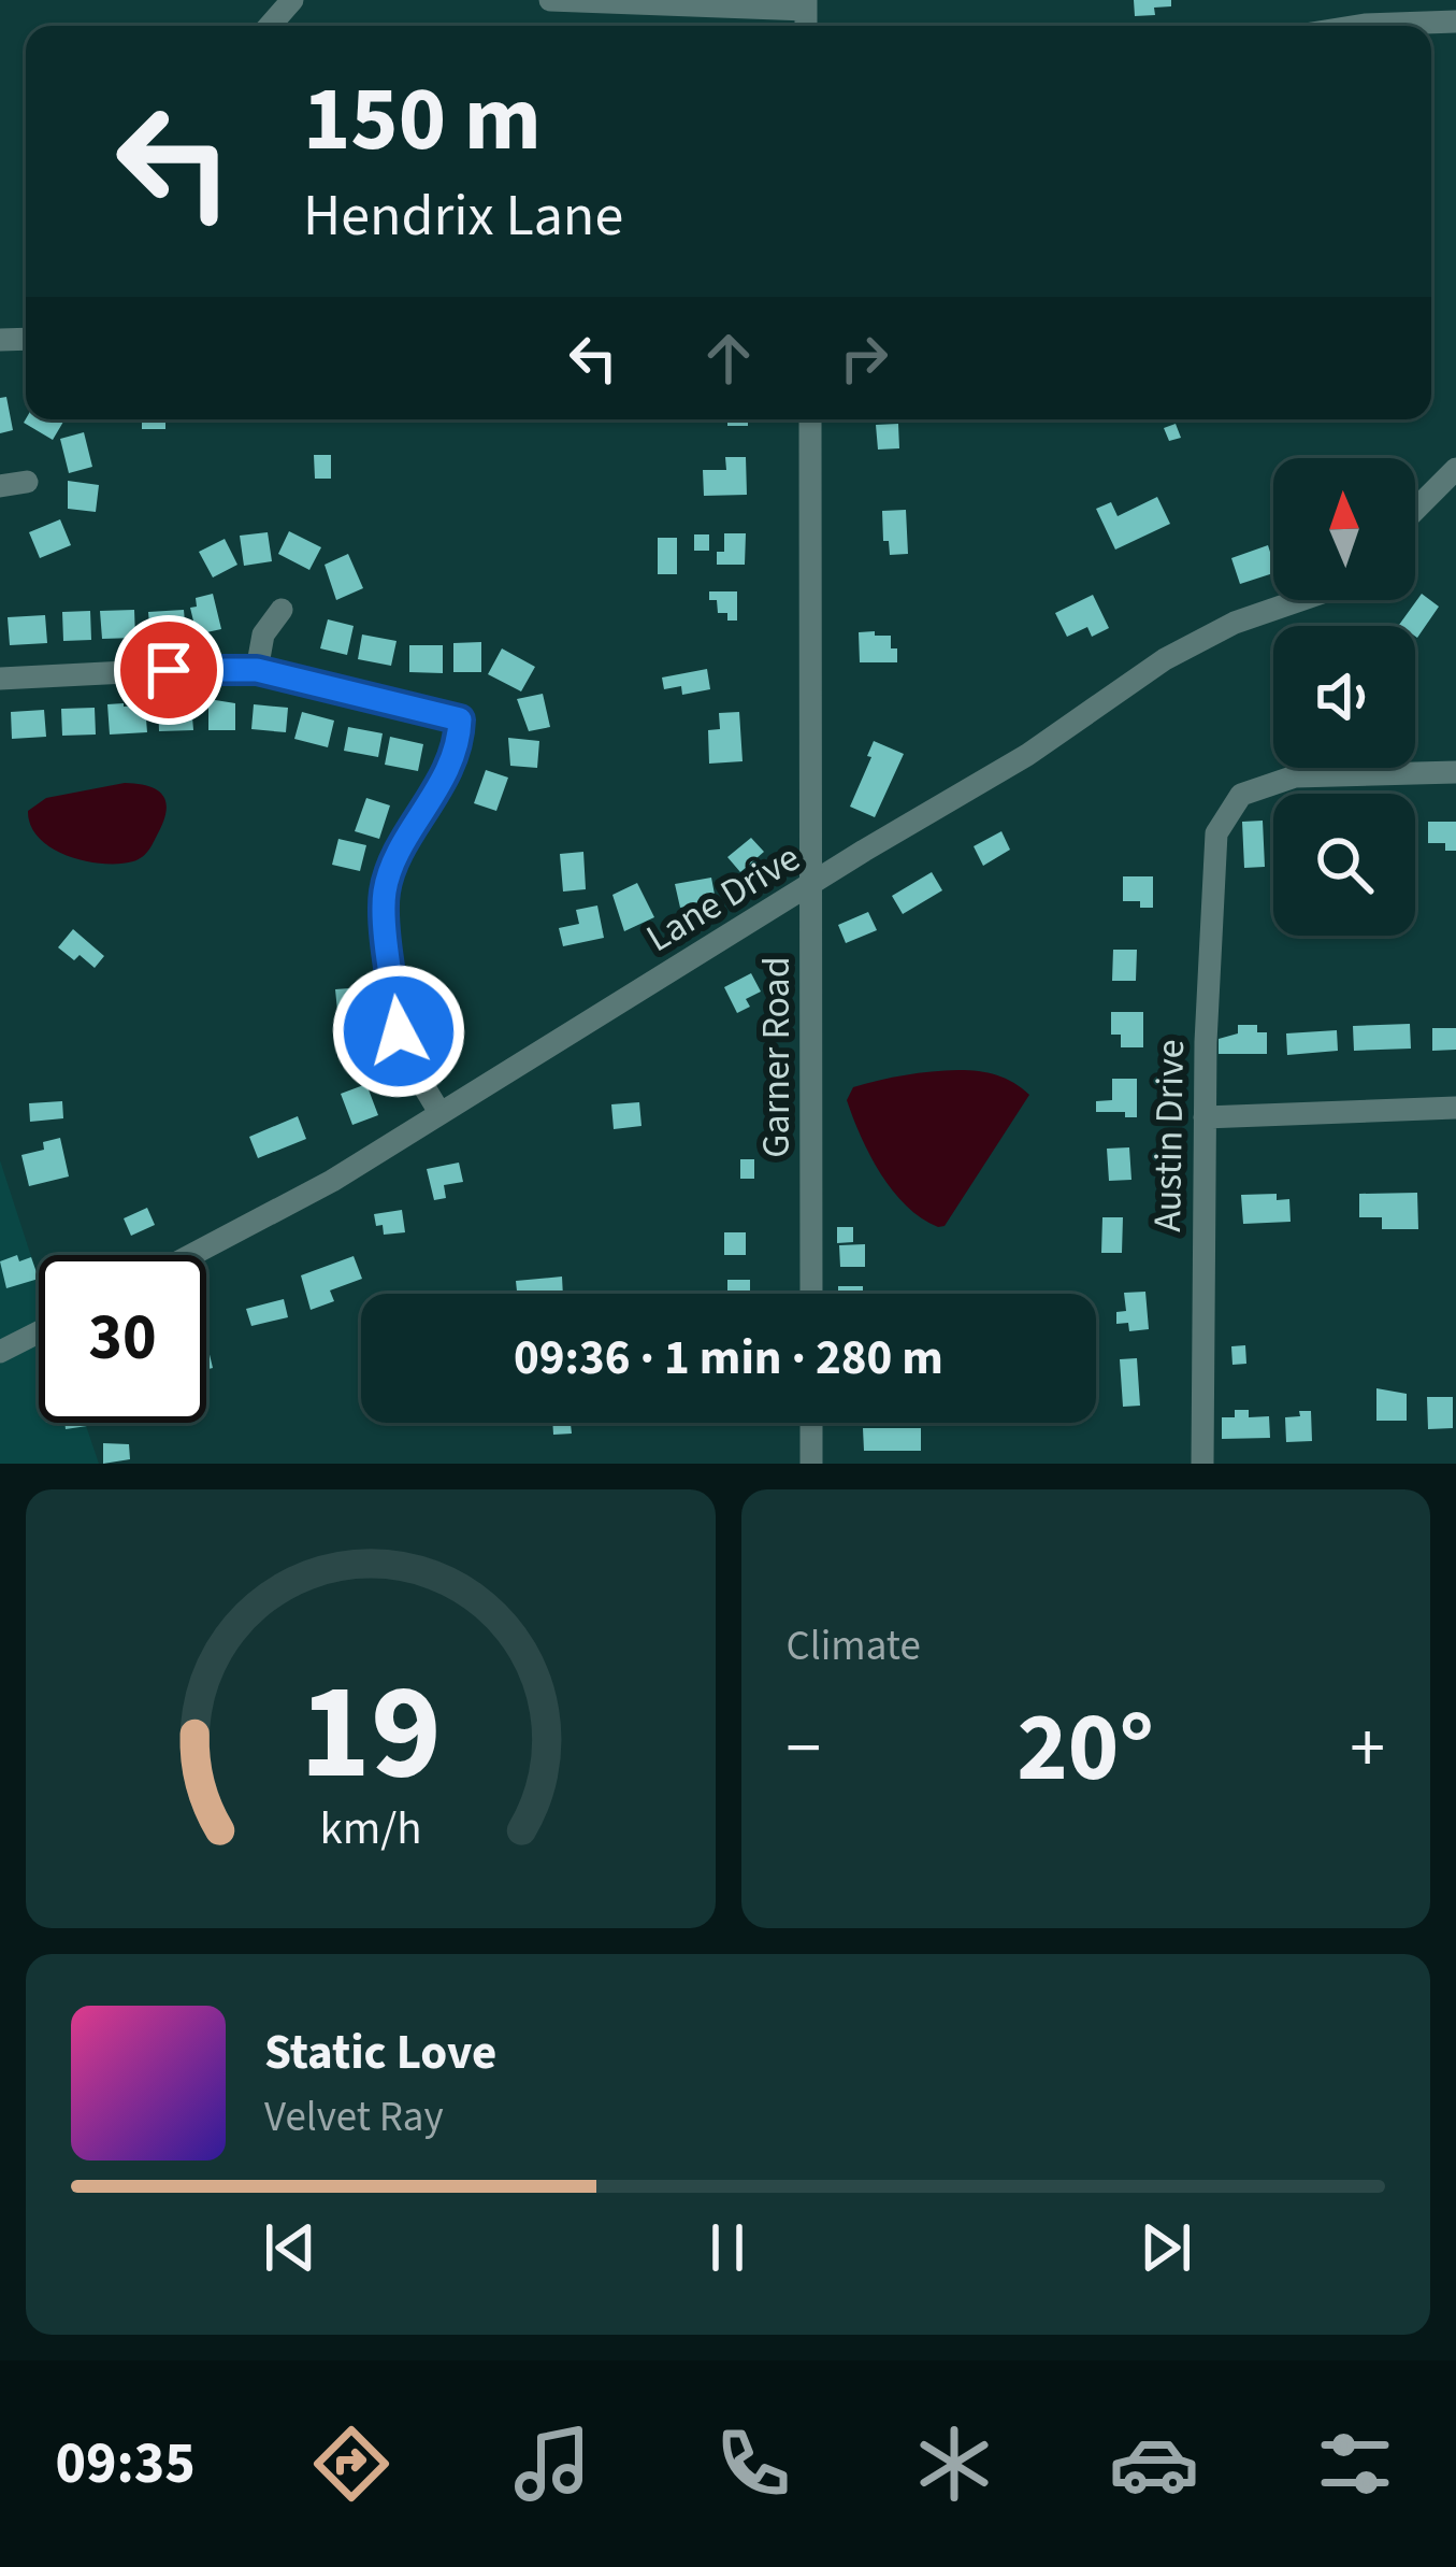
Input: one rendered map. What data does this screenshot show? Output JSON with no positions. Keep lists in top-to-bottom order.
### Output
{
  "streets": {
    "street": ["Lane Drive", "Garner Road", "Austin Drive"]
  },
  "crossings": [
    ["Lane Drive", "Garner Road"]
  ],
  "north": "top",
  "page": {
    "turn": ["150 m", "Hendrix Lane"],
    "limit": "30",
    "trip": "09:36 · 1 min · 280 m",
    "tile": "Climate",
    "heat": ["−", "20°", "+"],
    "song": ["Static Love", "Velvet Ray"],
    "tabs": "09:35",
    "gauge": ["19", "km/h"]
  }
}
